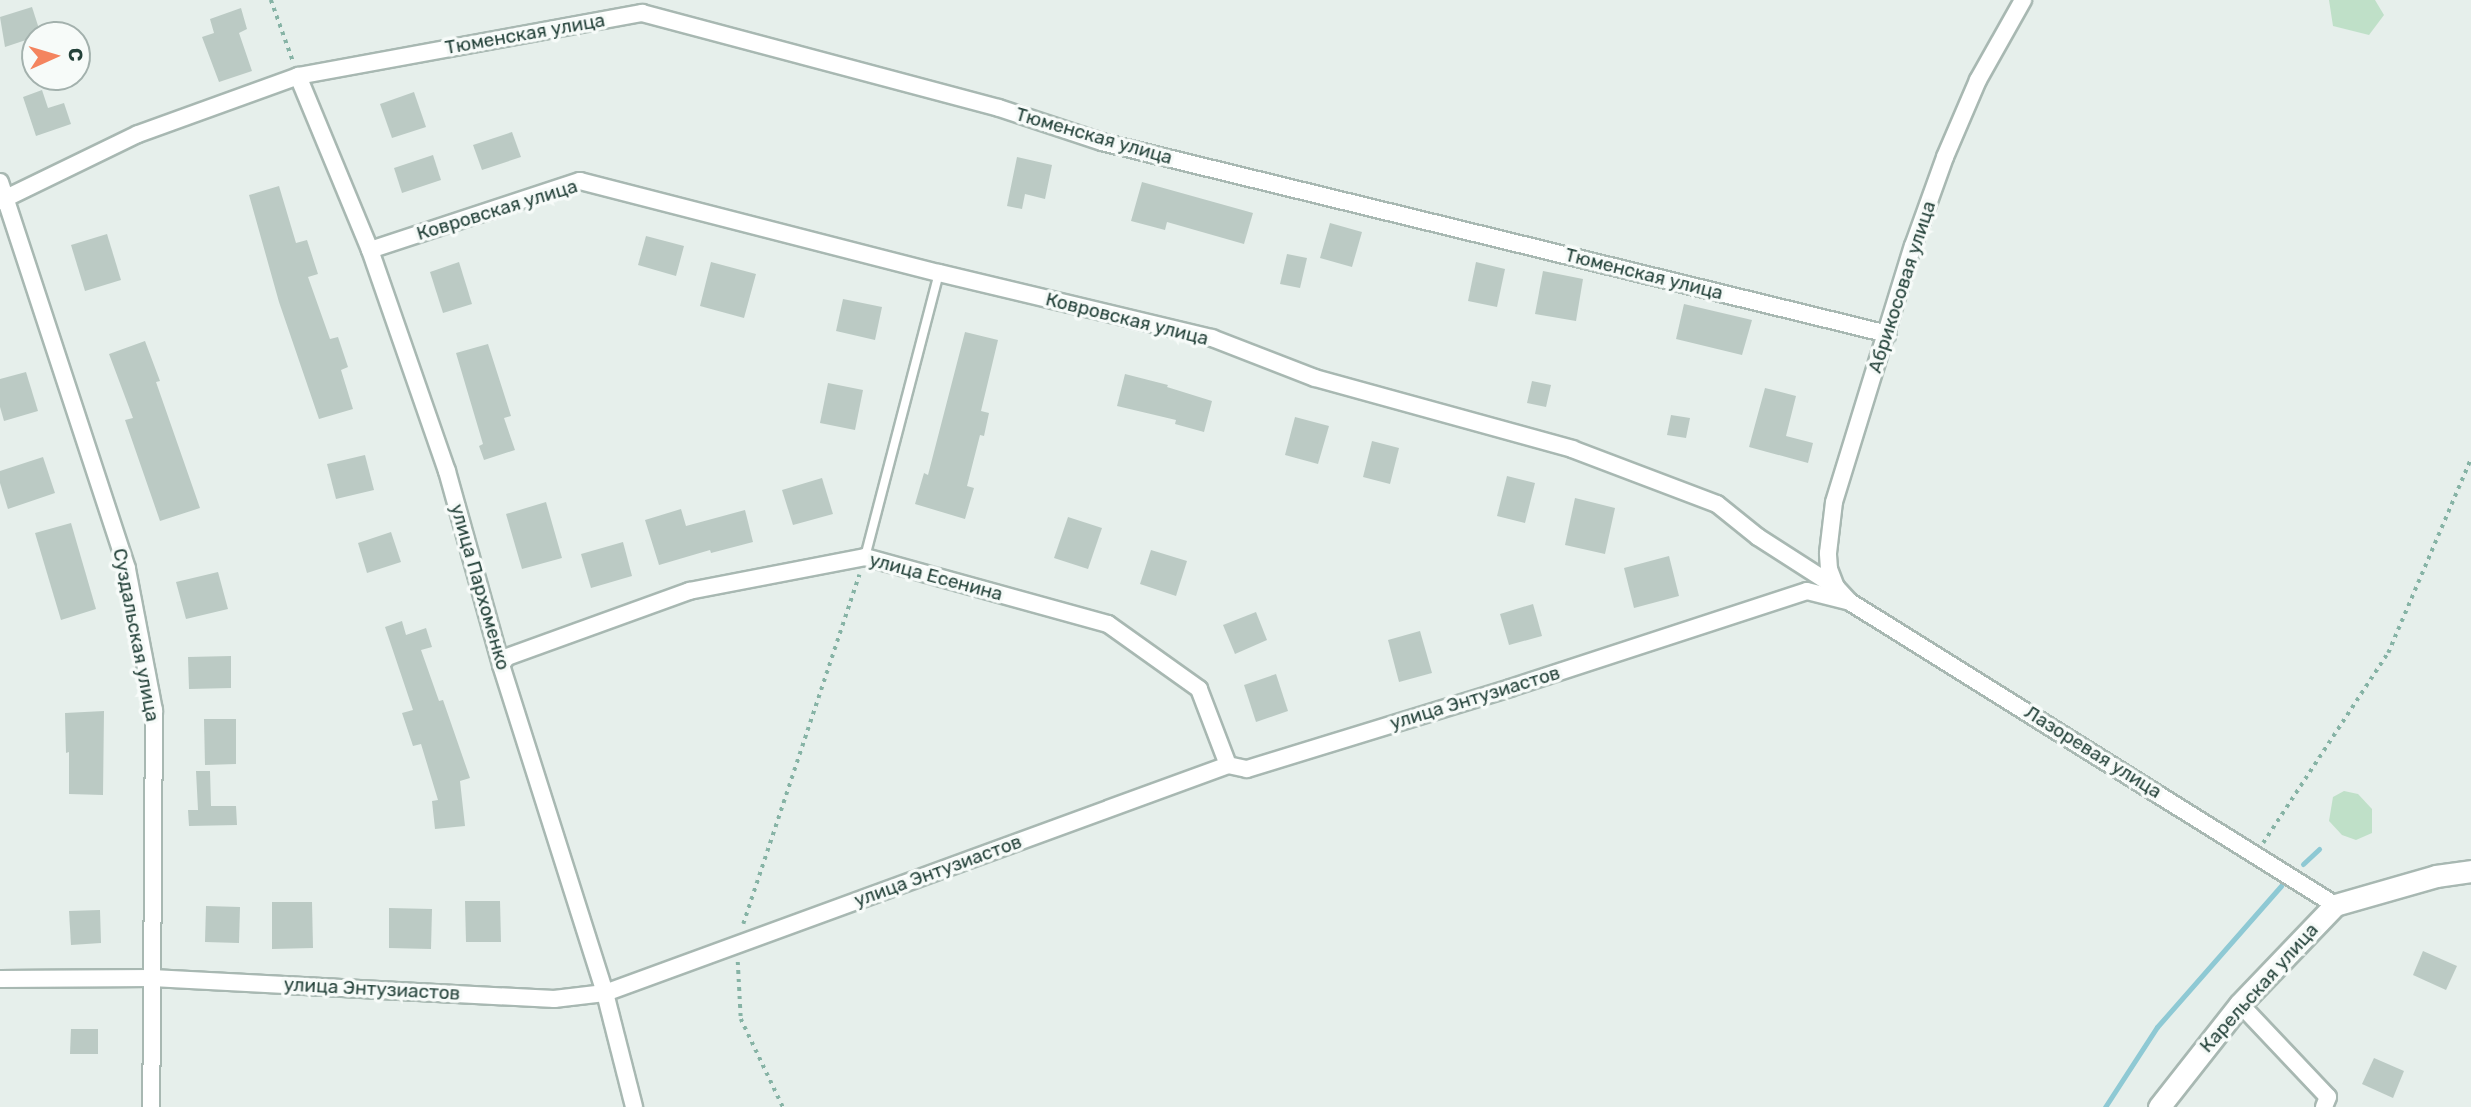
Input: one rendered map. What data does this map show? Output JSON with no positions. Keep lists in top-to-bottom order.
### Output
{
  "streets": {
    "main road": ["Карельская улица"],
    "street": [
      "Тюменская улица",
      "Ковровская улица",
      "Абрикосовая улица",
      "улица Есенина",
      "улица Пархоменко",
      "Суздальская улица",
      "улица Энтузиастов",
      "Лазоревая улица"
    ]
  },
  "crossings": [
    ["Тюменская улица", "Абрикосовая улица"],
    ["Тюменская улица", "улица Пархоменко"],
    ["Тюменская улица", "Суздальская улица"],
    ["Ковровская улица", "Абрикосовая улица"],
    ["Ковровская улица", "улица Пархоменко"],
    ["Ковровская улица", "улица Энтузиастов"],
    ["Ковровская улица", "Лазоревая улица"],
    ["улица Есенина", "улица Пархоменко"],
    ["улица Есенина", "улица Энтузиастов"],
    ["улица Пархоменко", "улица Энтузиастов"],
    ["Суздальская улица", "улица Энтузиастов"],
    ["улица Энтузиастов", "Лазоревая улица"],
    ["Лазоревая улица", "Карельская улица"]
  ],
  "north": "right"
}
